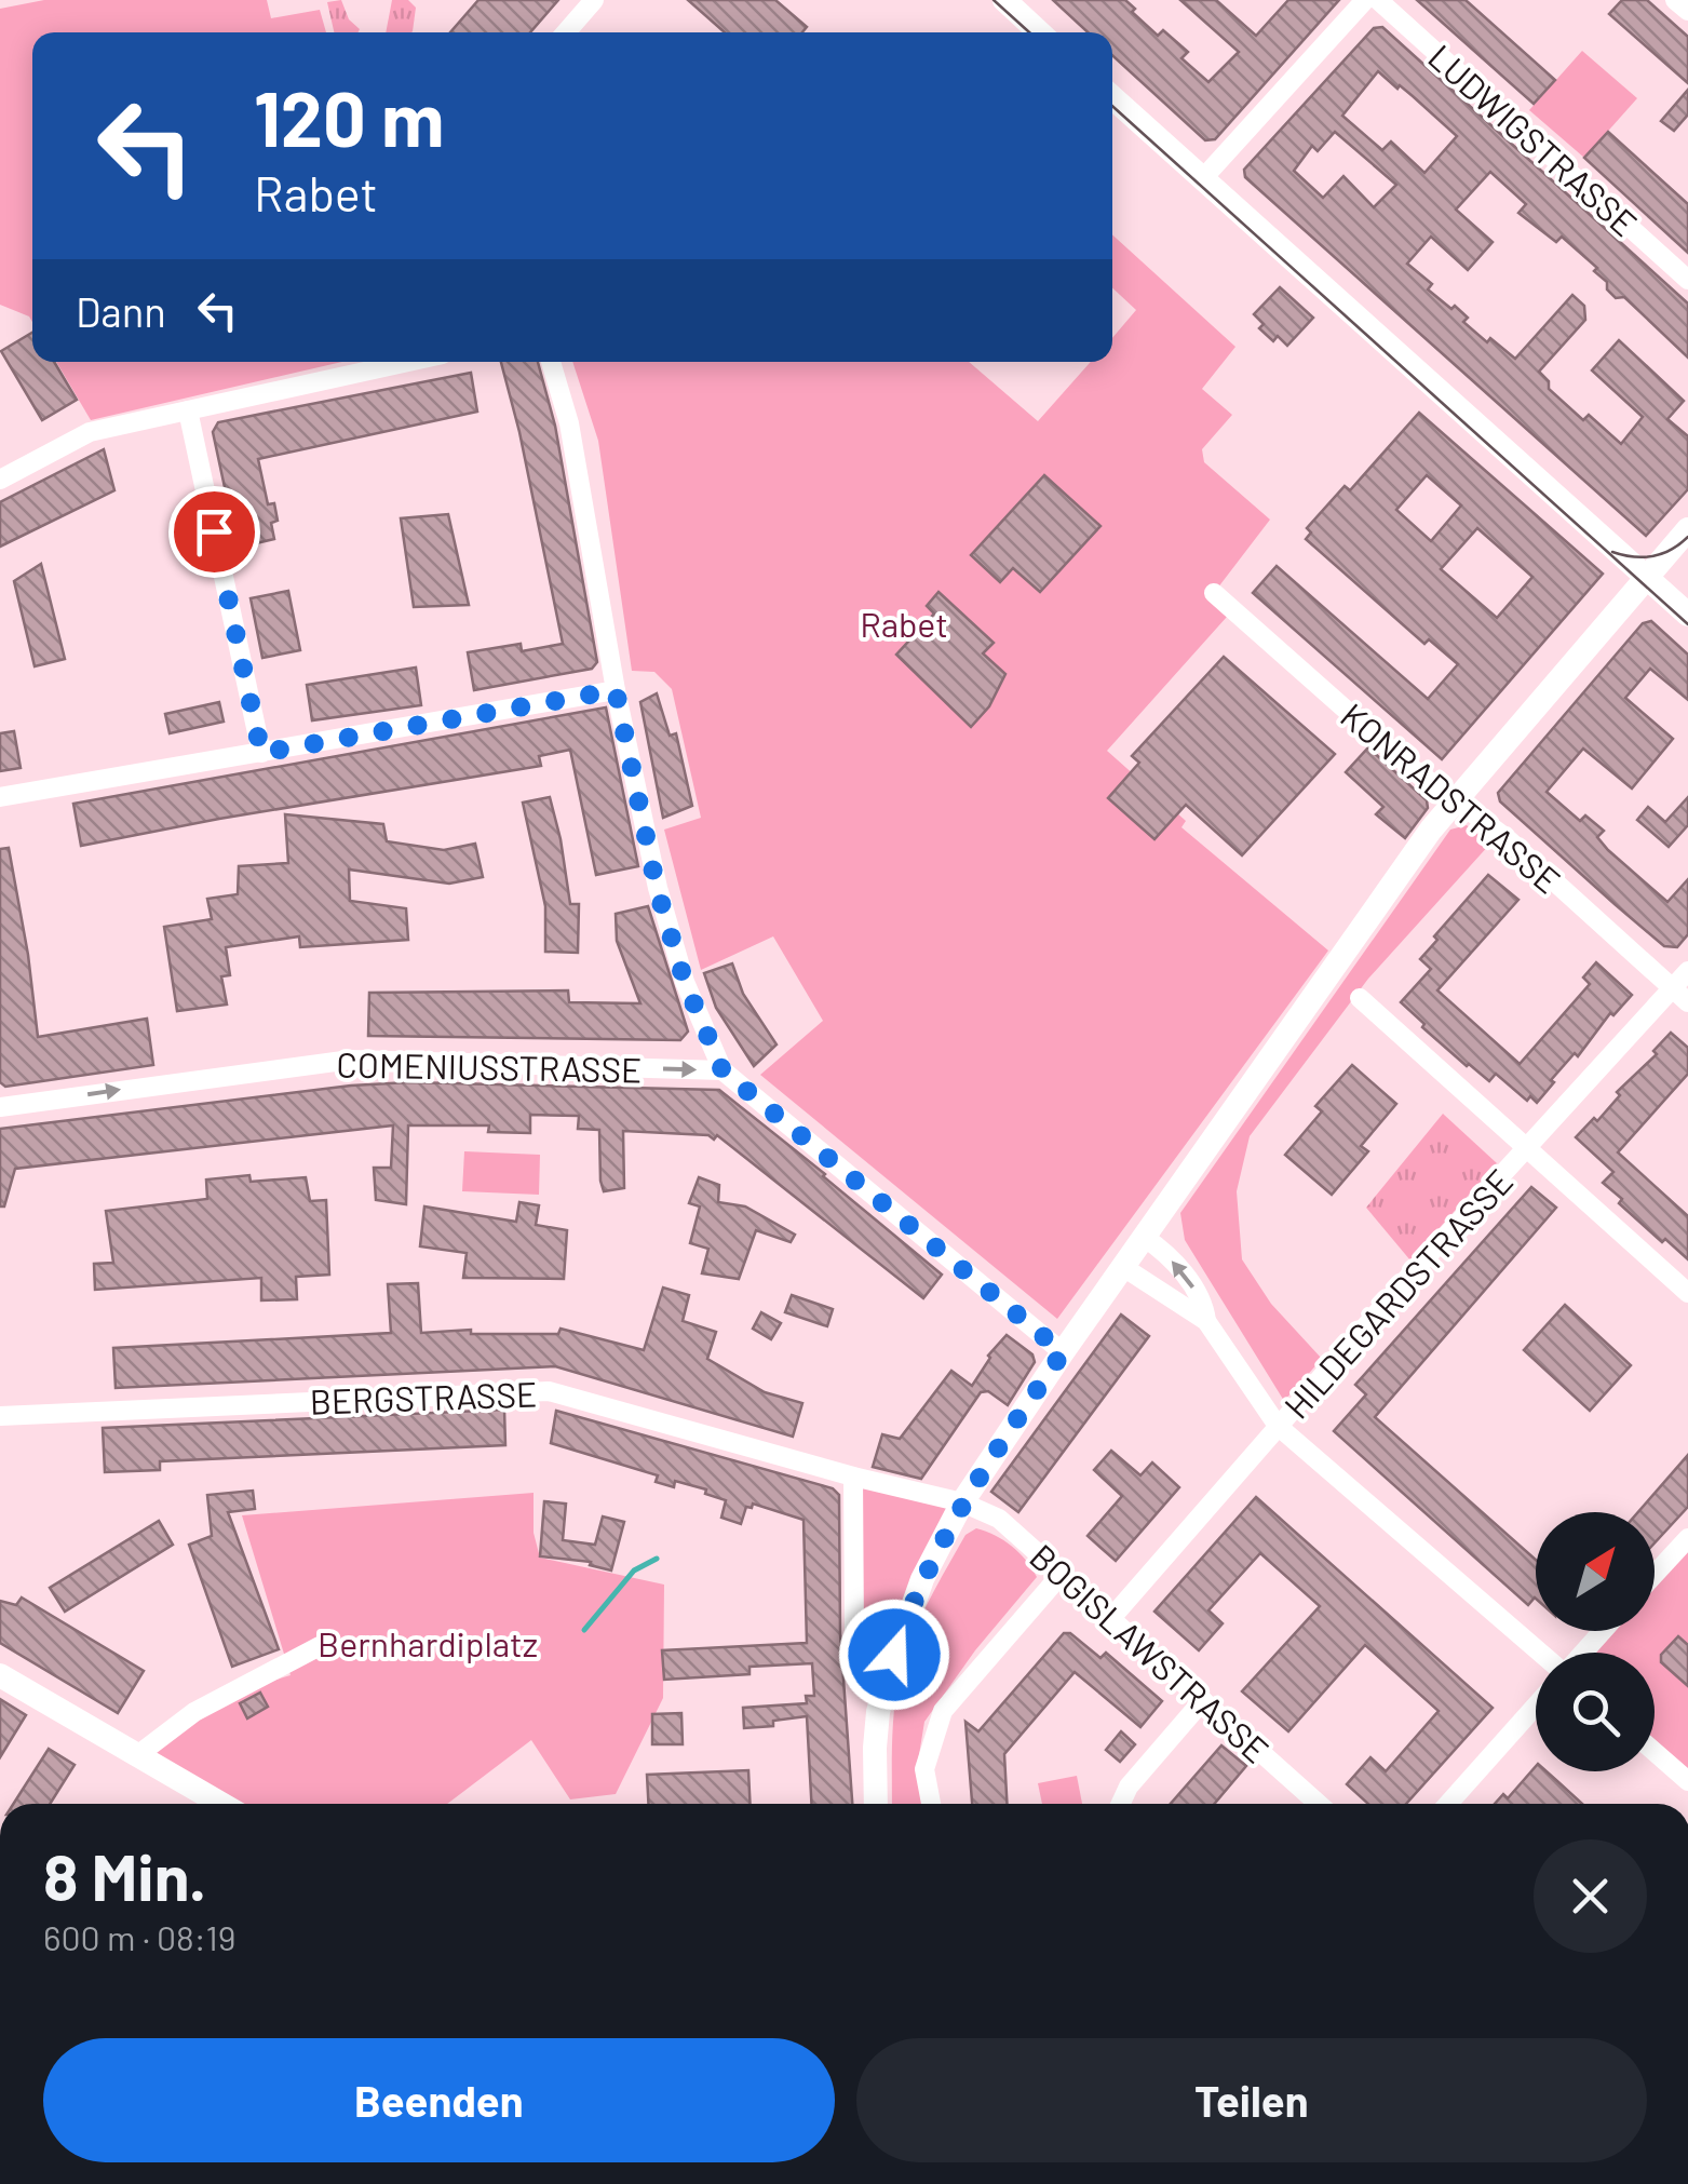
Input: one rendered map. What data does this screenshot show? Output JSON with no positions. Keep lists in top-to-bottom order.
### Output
{
  "streets": {
    "street": [
      "LUDWIGSTRASSE",
      "KONRADSTRASSE",
      "COMENIUSSTRASSE",
      "HILDEGARDSTRASSE",
      "BERGSTRASSE",
      "BOGISLAWSTRASSE"
    ]
  },
  "crossings": [
    ["KONRADSTRASSE", "HILDEGARDSTRASSE"],
    ["HILDEGARDSTRASSE", "BOGISLAWSTRASSE"],
    ["BERGSTRASSE", "BOGISLAWSTRASSE"]
  ],
  "one_way": ["COMENIUSSTRASSE"],
  "parks": ["Rabet", "Bernhardiplatz"],
  "north": "top right",
  "page": {
    "turn": ["120 m", "Rabet"],
    "then": "Dann",
    "heading": ["8 Min.", "600 m · 08:19"],
    "buttons": ["Beenden", "Teilen"]
  }
}
